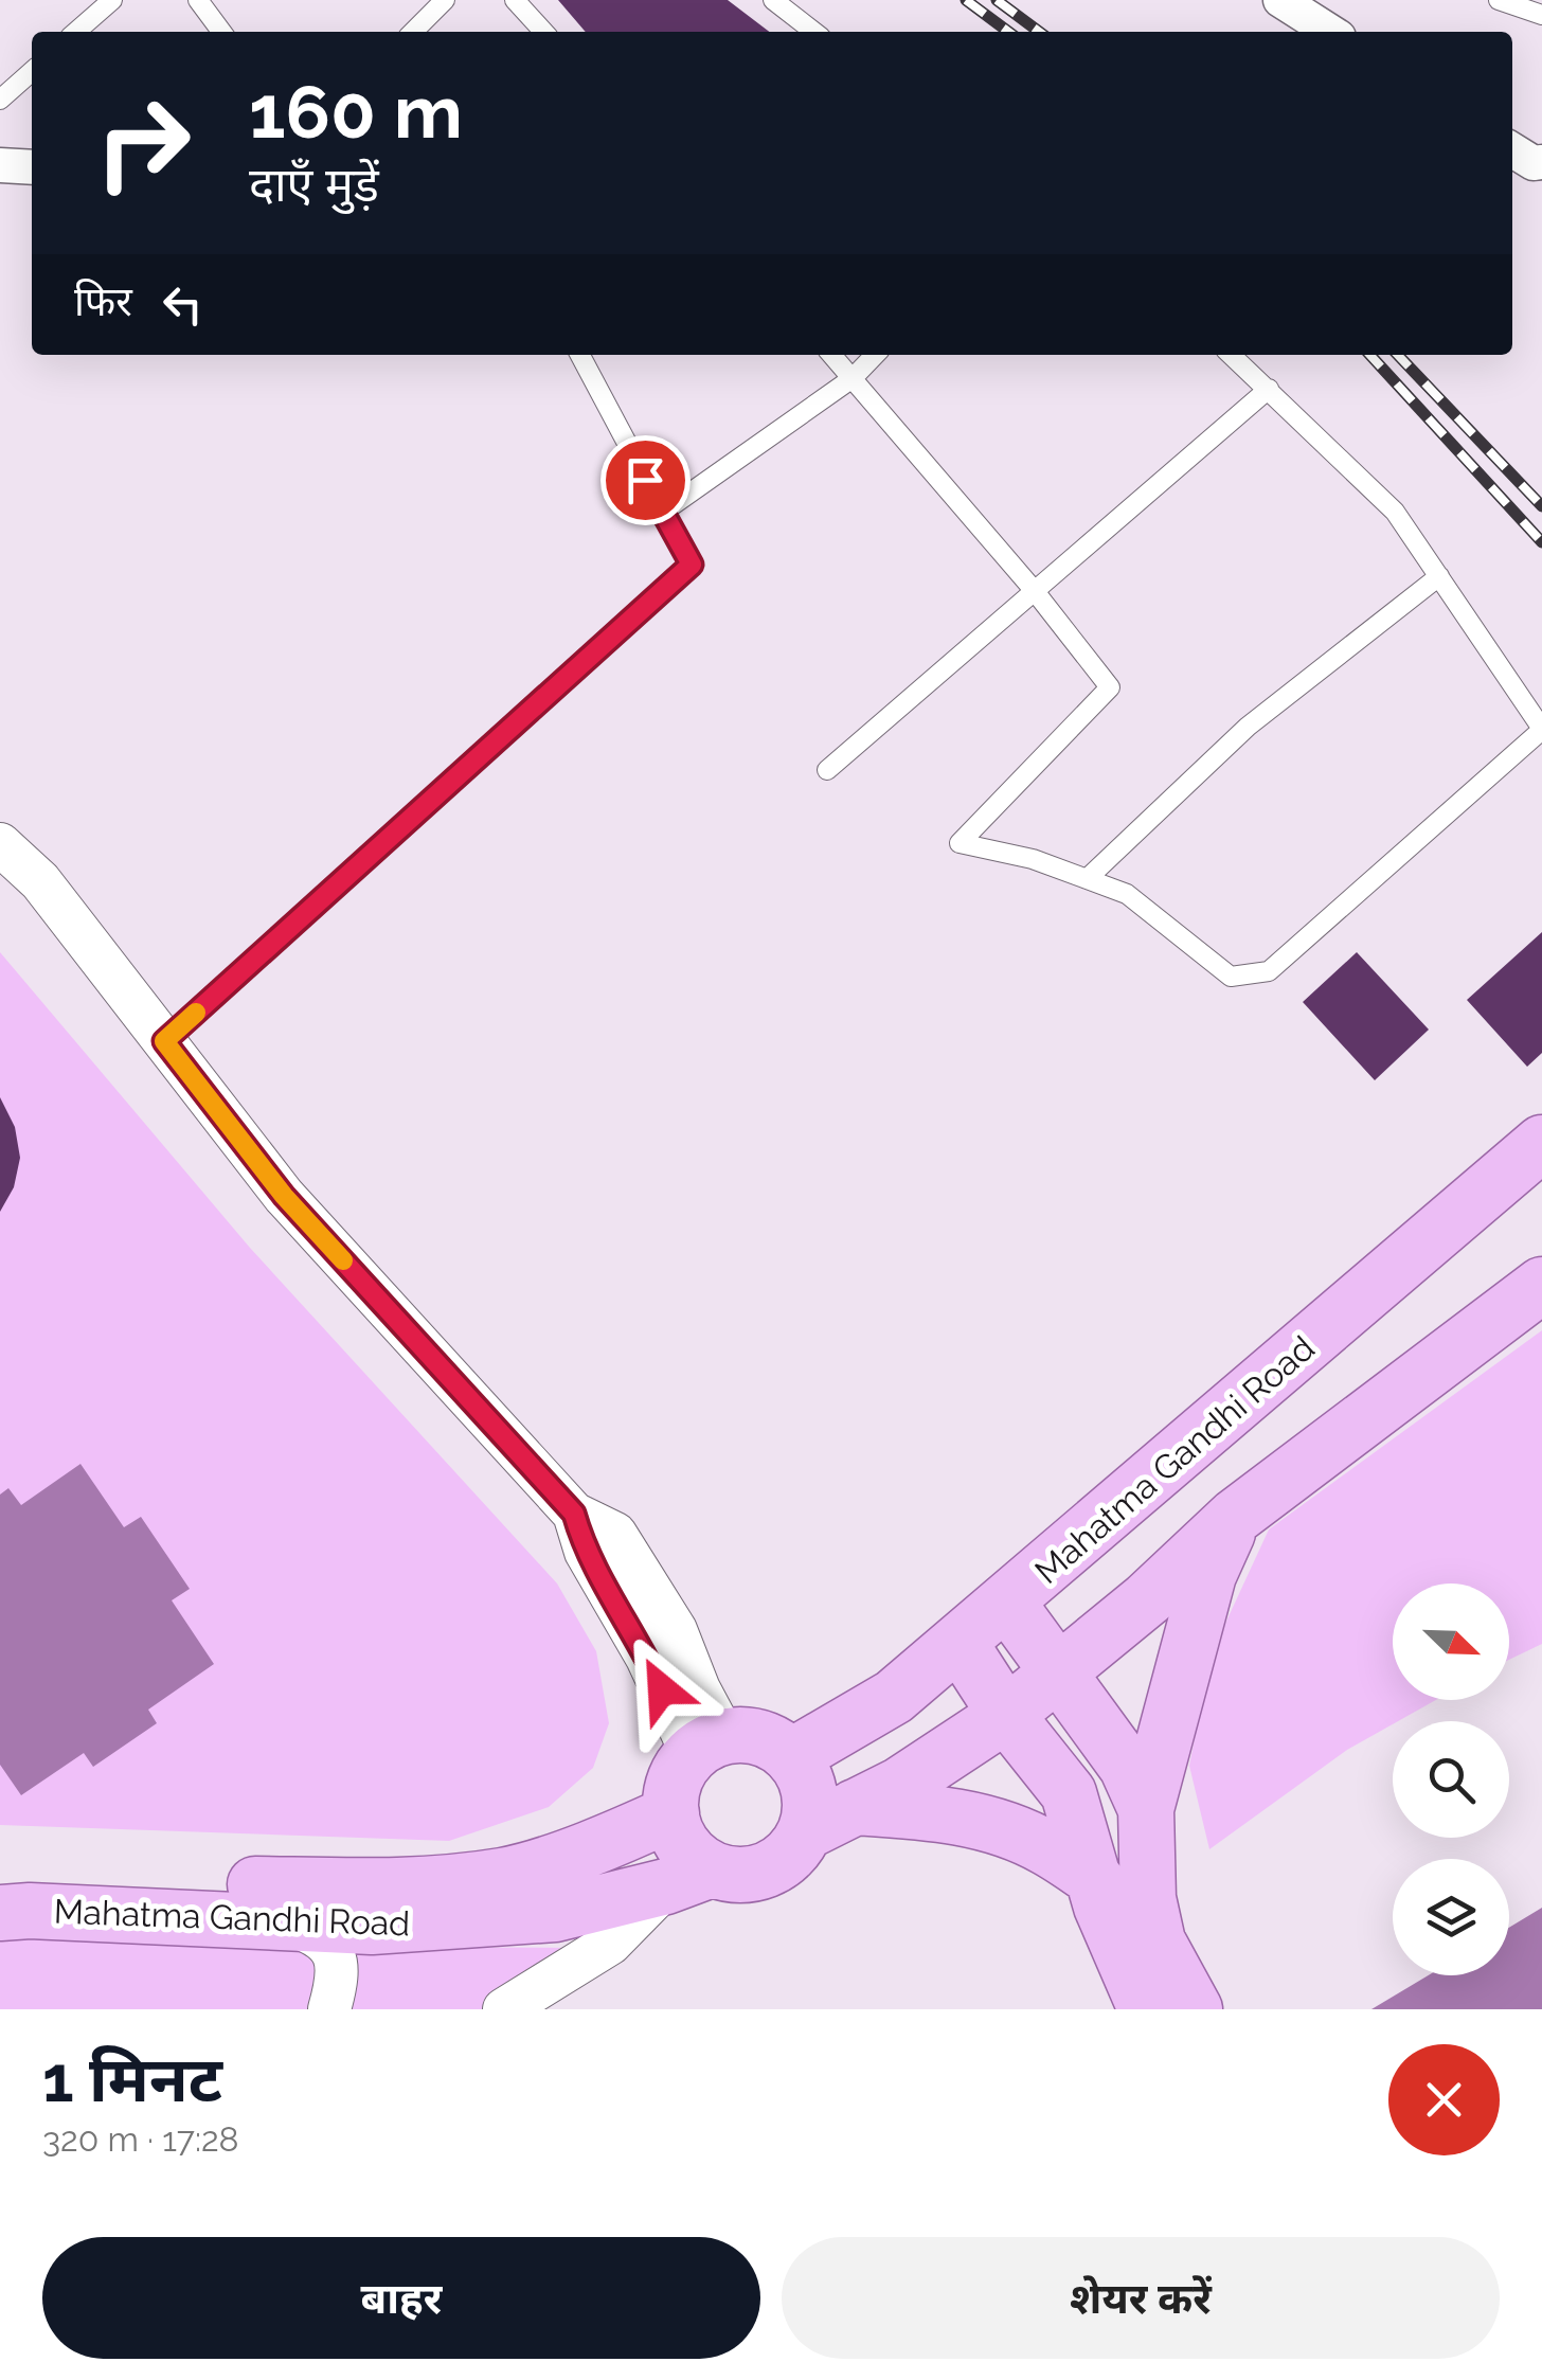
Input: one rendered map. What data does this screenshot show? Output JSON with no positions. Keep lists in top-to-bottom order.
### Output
{
  "streets": {
    "main road": ["Mahatma Gandhi Road"]
  },
  "north": "bottom right",
  "page": {
    "turn": ["160 m", "दाएँ मुड़ें"],
    "then": "फिर",
    "heading": ["1 मिनट", "320 m · 17:28"],
    "buttons": ["बाहर", "शेयर करें"]
  }
}
